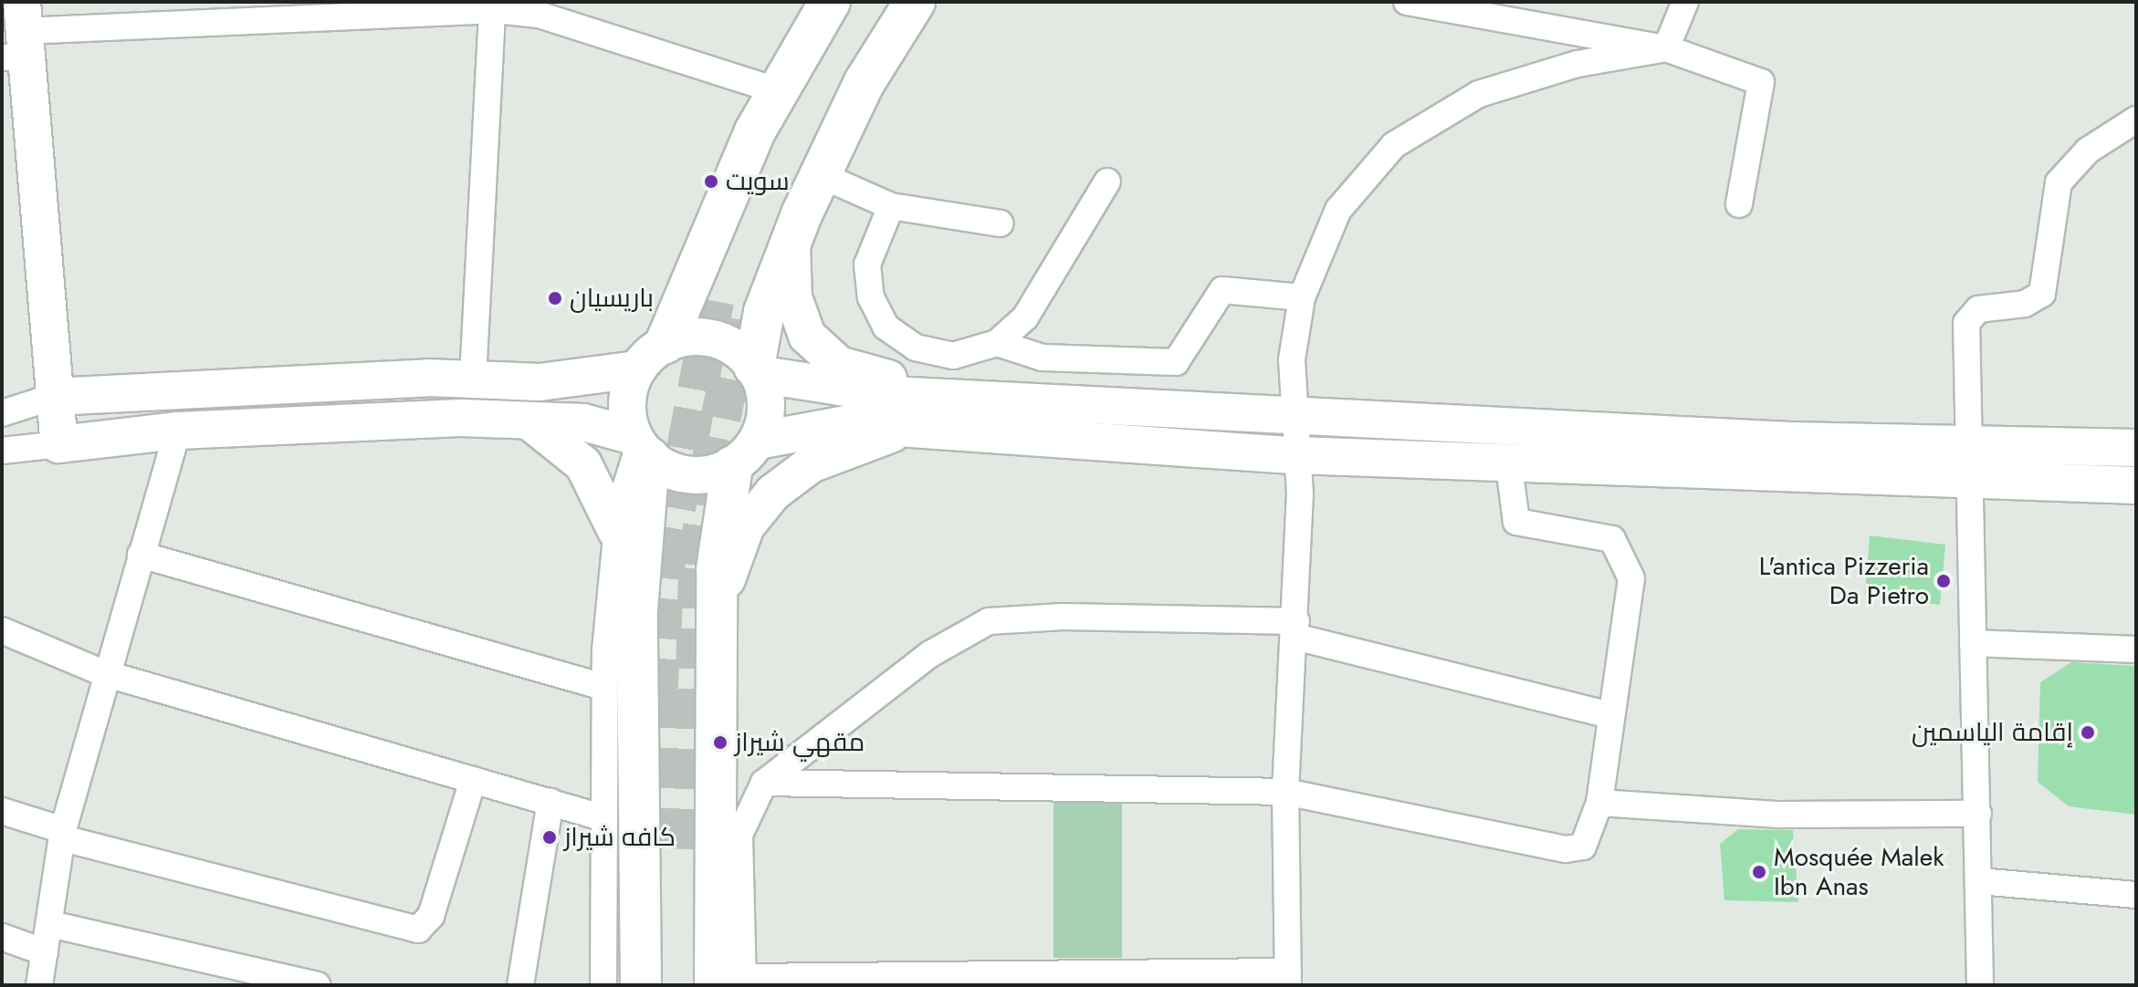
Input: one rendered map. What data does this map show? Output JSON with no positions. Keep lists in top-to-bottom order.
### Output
{
  "places": [
    "سويت",
    "باريسيان",
    "L'antica Pizzeria Da Pietro",
    "إقامة الياسمين",
    "مقهي شيراز",
    "کافه شيراز",
    "Mosquée Malek Ibn Anas"
  ]
}
